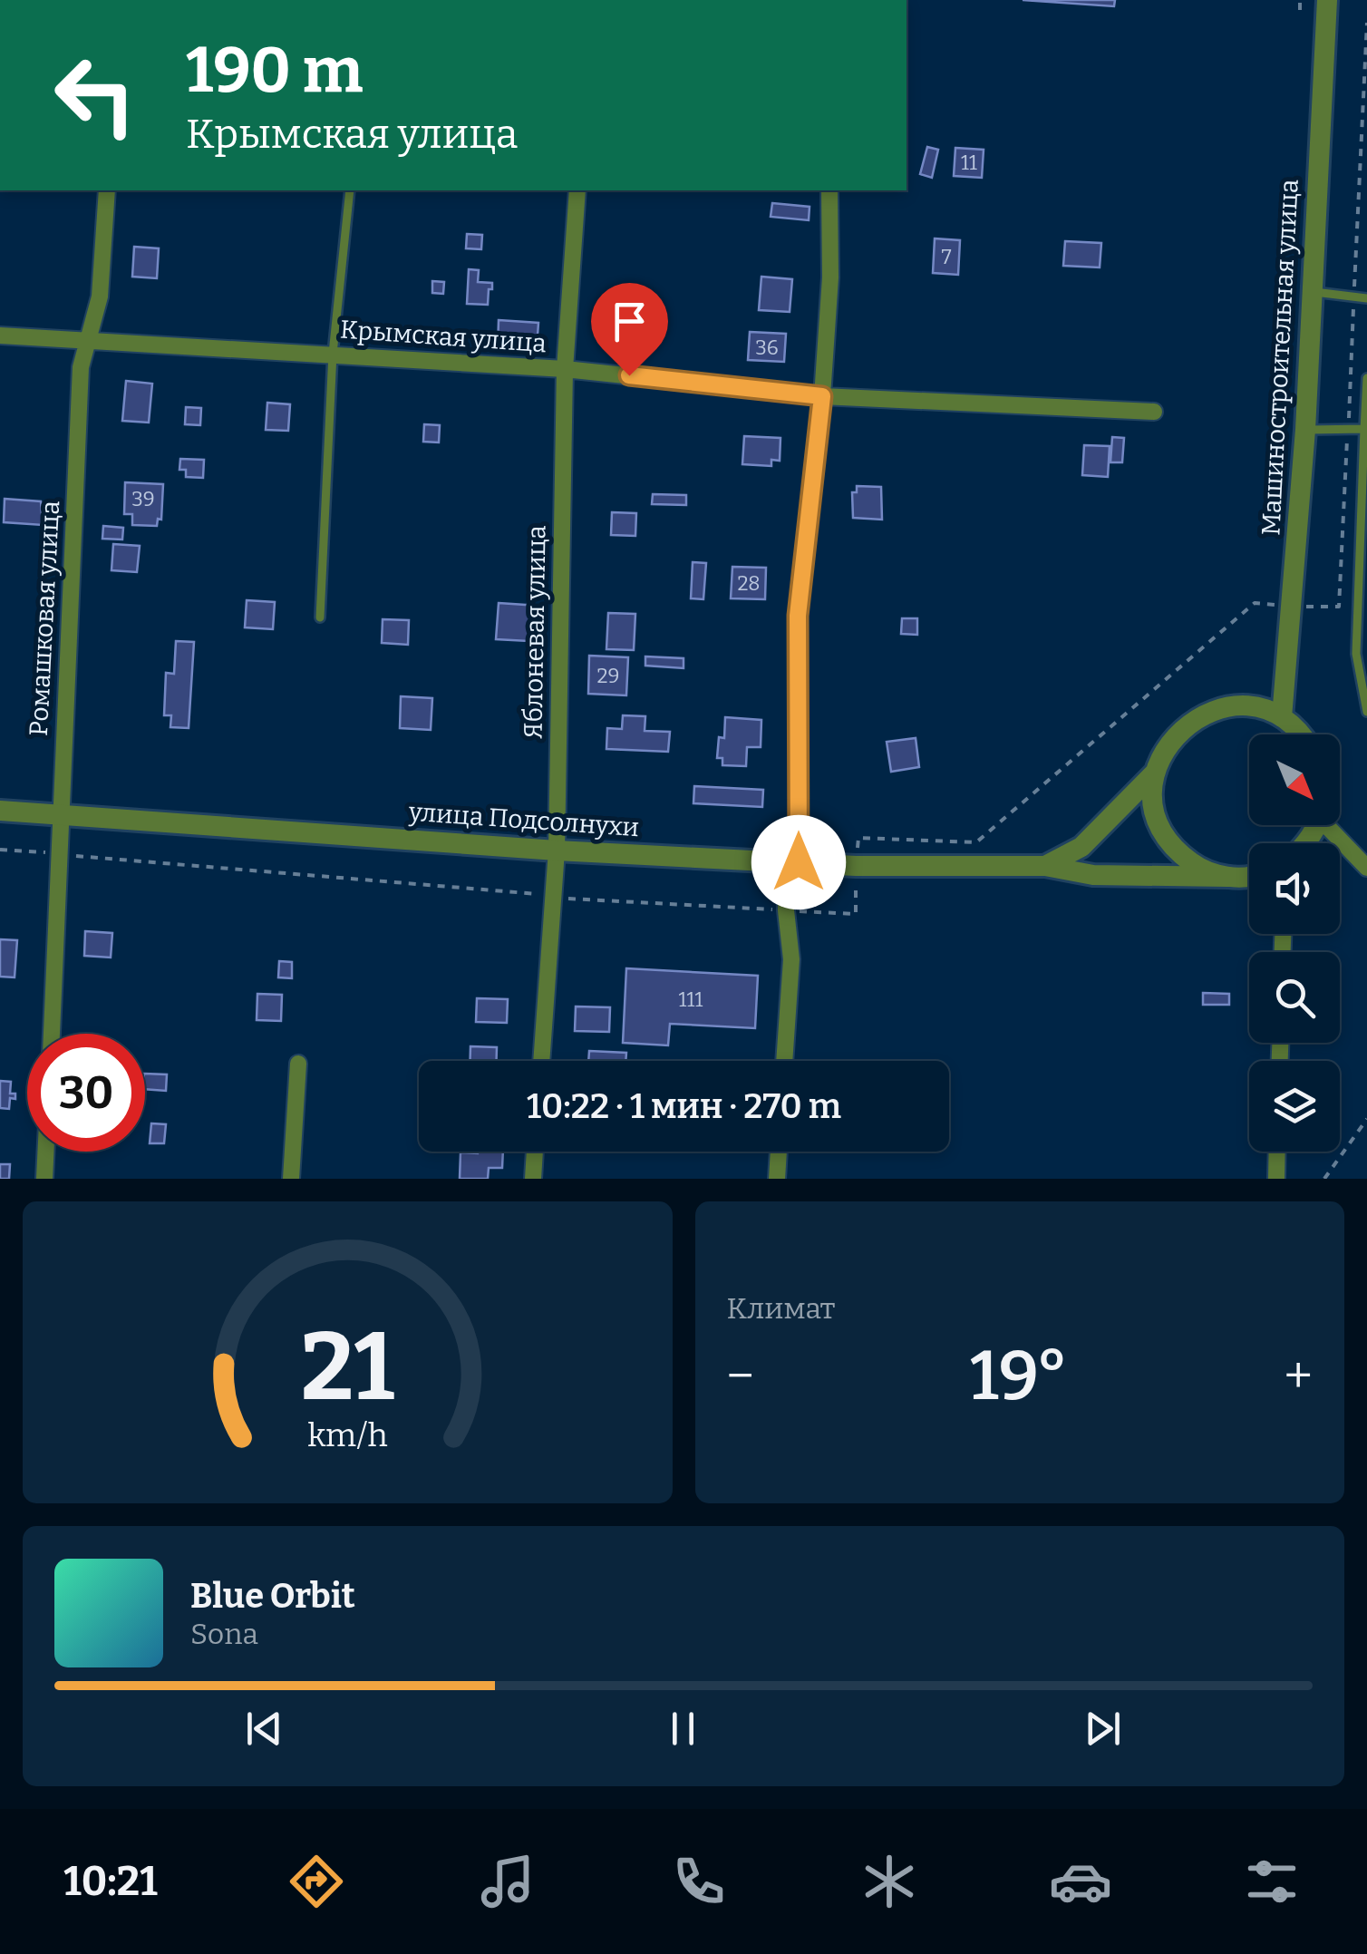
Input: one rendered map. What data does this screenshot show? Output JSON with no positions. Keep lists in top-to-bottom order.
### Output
{
  "streets": {
    "street": [
      "Крымская улица",
      "Машиностроительная улица",
      "Ромашковая улица",
      "Яблоневая улица",
      "улица Подсолнухи"
    ]
  },
  "crossings": [
    ["Крымская улица", "Ромашковая улица"],
    ["Крымская улица", "Яблоневая улица"],
    ["Ромашковая улица", "улица Подсолнухи"],
    ["Яблоневая улица", "улица Подсолнухи"]
  ],
  "house_numbers": [
    "11",
    "7",
    "36",
    "39",
    "28",
    "29",
    "111"
  ],
  "north": "bottom right",
  "page": {
    "turn": ["190 m", "Крымская улица"],
    "limit": "30",
    "trip": "10:22 · 1 мин · 270 m",
    "tile": "Климат",
    "heat": ["−", "19°", "+"],
    "song": ["Blue Orbit", "Sona"],
    "tabs": "10:21",
    "gauge": ["21", "km/h"]
  }
}
